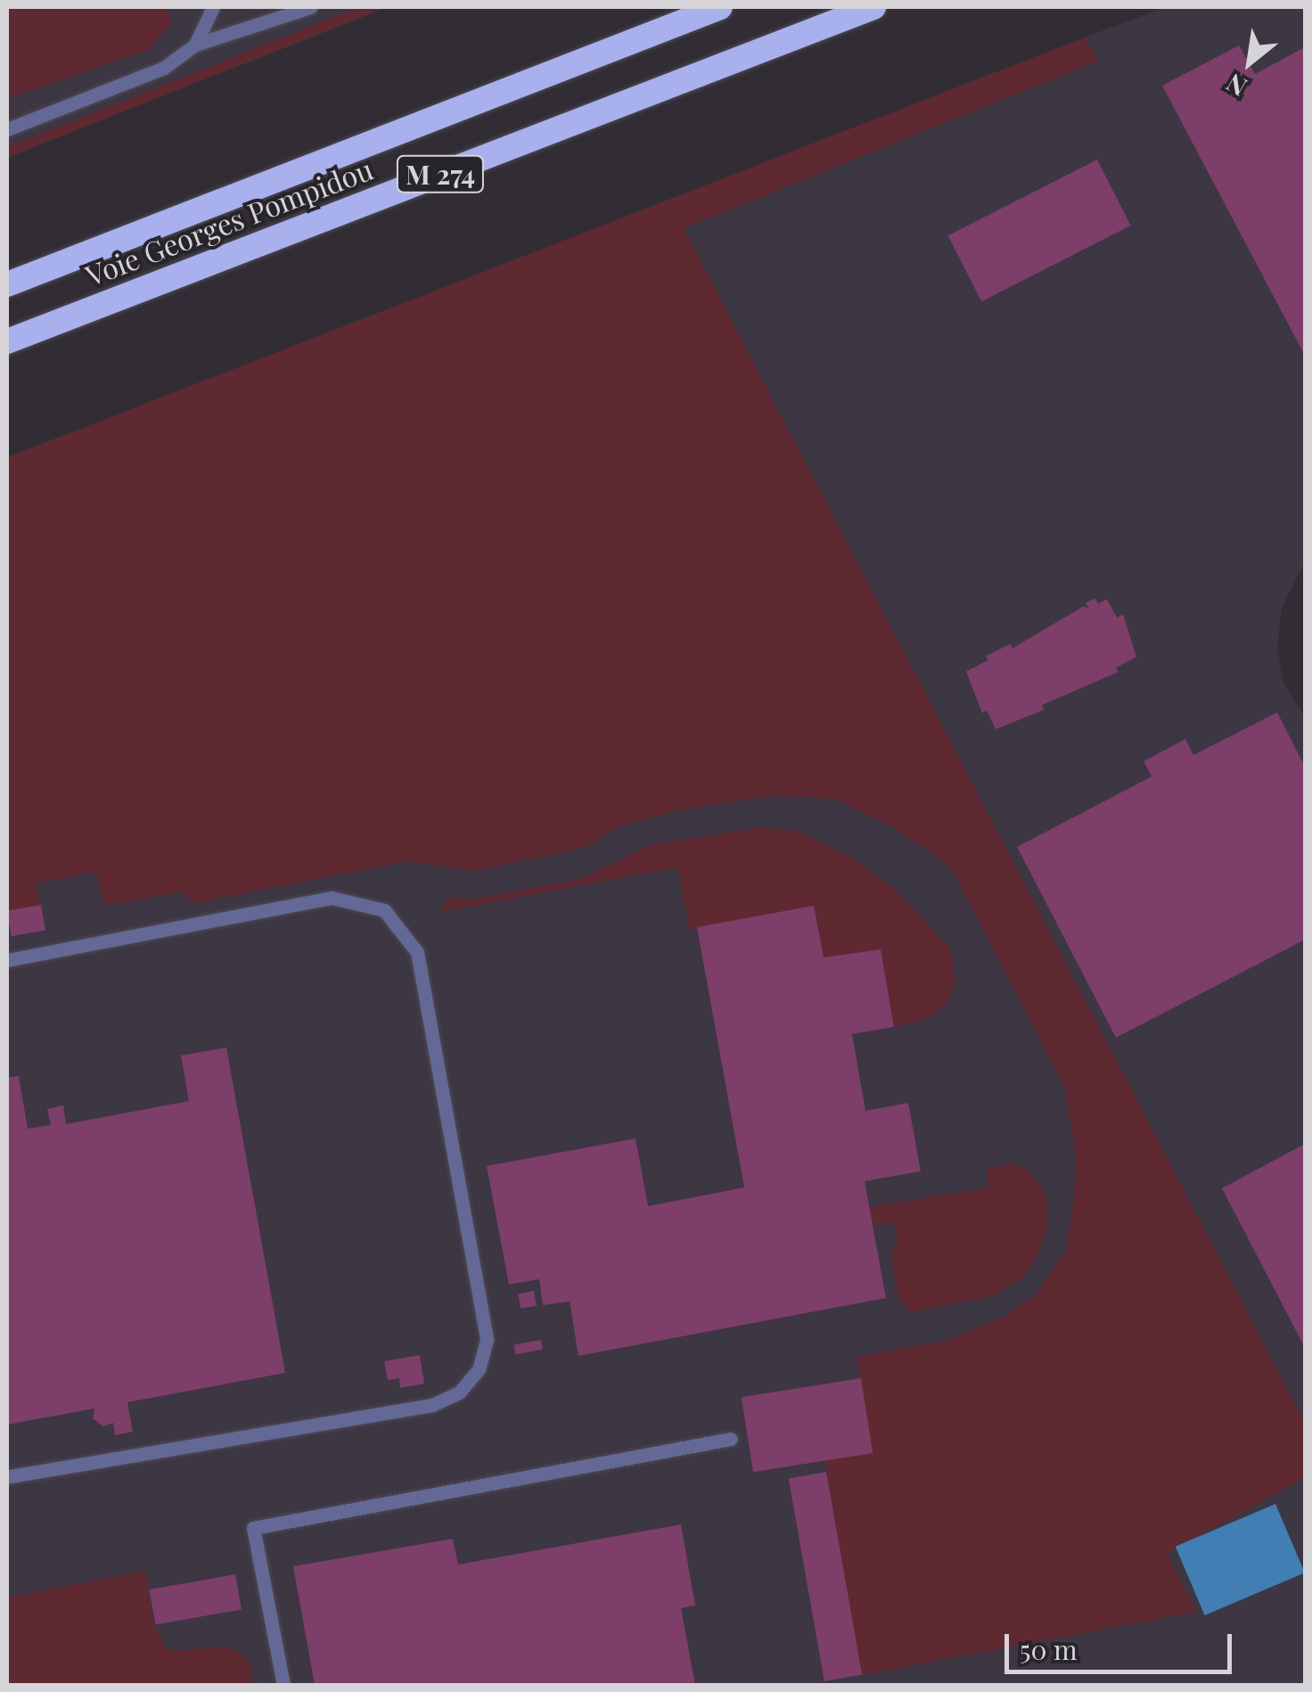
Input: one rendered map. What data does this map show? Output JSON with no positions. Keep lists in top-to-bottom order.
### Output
{
  "streets": {
    "highway": ["M 274", "Voie Georges Pompidou"]
  },
  "scale_bar": "50 m",
  "north": "bottom left"
}
